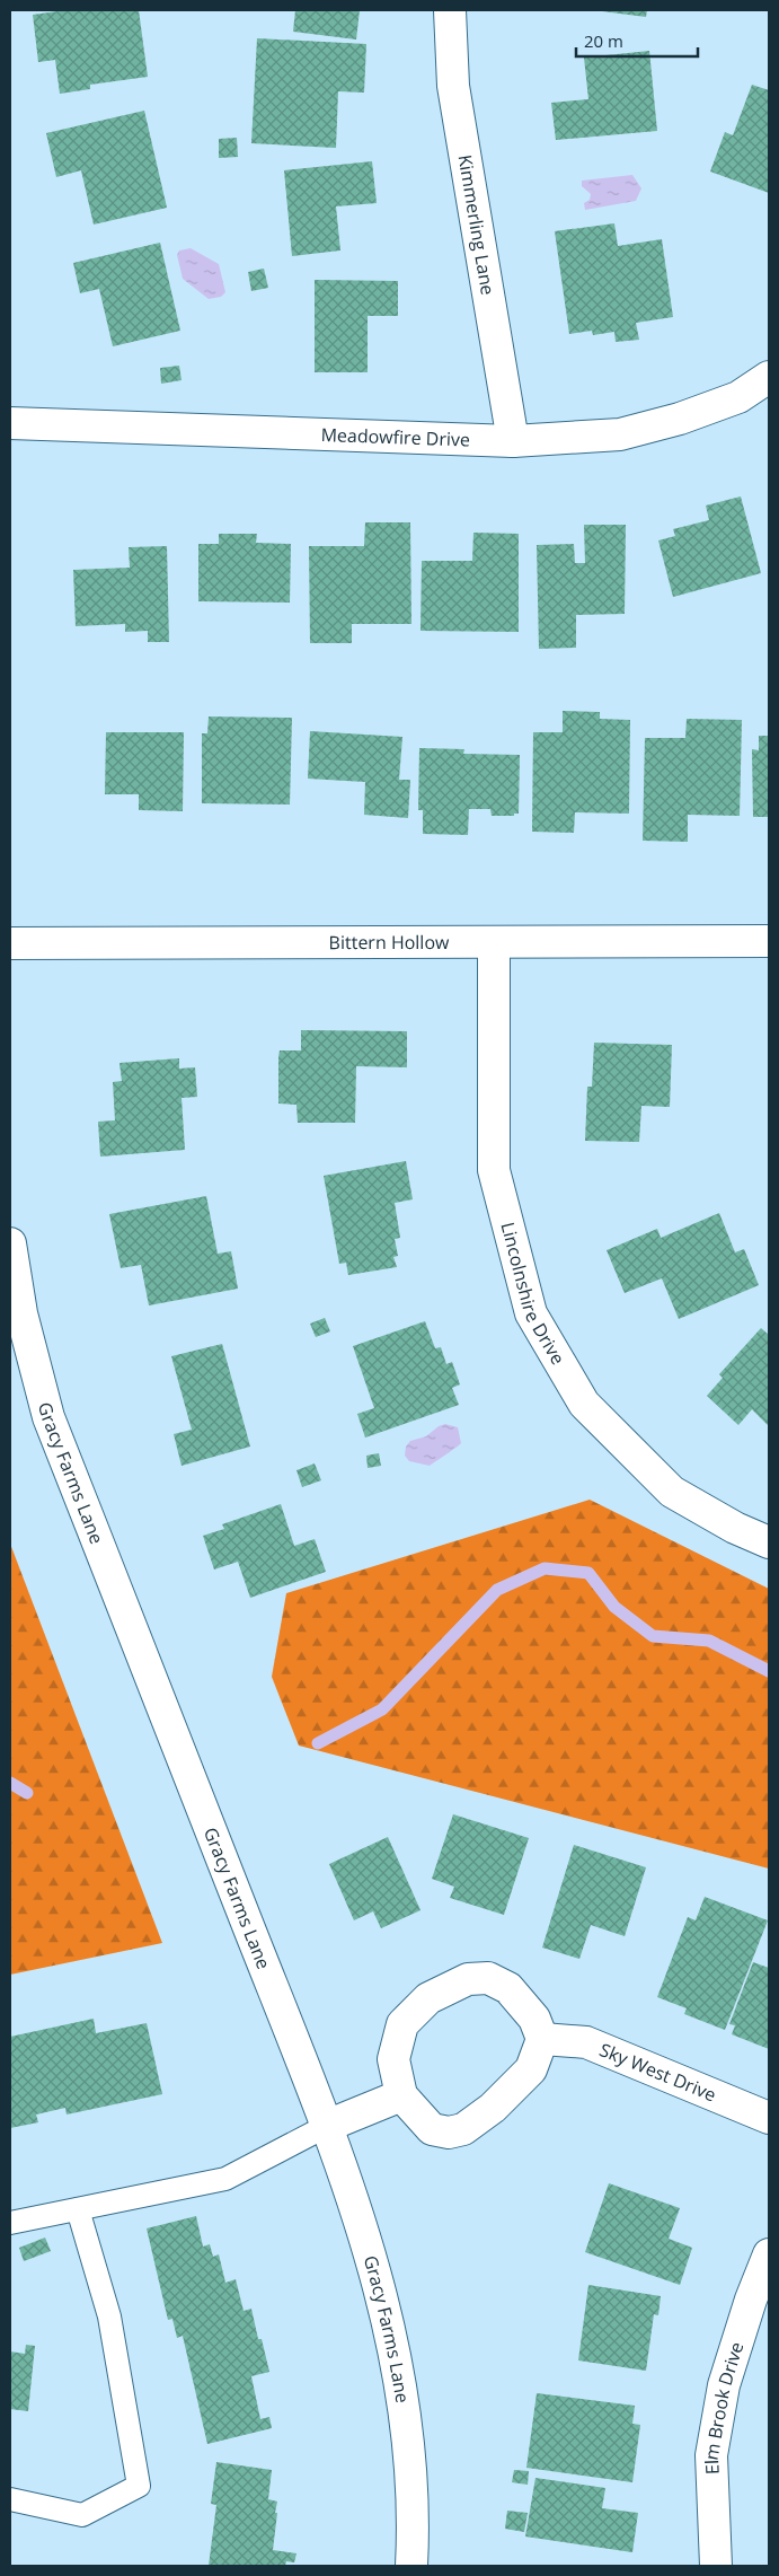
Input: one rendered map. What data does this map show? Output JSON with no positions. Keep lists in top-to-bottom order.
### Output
{
  "streets": {
    "street": [
      "Kimmerling Lane",
      "Meadowfire Drive",
      "Bittern Hollow",
      "Lincolnshire Drive",
      "Gracy Farms Lane",
      "Sky West Drive",
      "Elm Brook Drive"
    ]
  },
  "crossings": [
    ["Kimmerling Lane", "Meadowfire Drive"],
    ["Bittern Hollow", "Lincolnshire Drive"]
  ],
  "scale_bar": "20 m"
}
